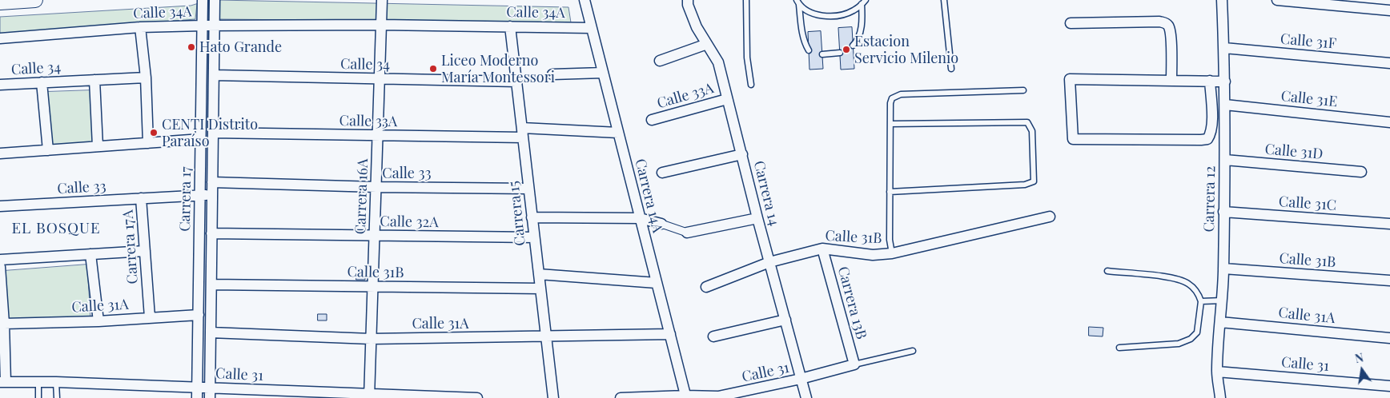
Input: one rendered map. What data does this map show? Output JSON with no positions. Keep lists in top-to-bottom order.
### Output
{
  "streets": {
    "street": [
      "Calle 34A",
      "Calle 31F",
      "Calle 34",
      "Calle 33A",
      "Calle 31E",
      "Calle 31D",
      "Calle 33",
      "Carrera 14",
      "Carrera 14A",
      "Carrera 16A",
      "Carrera 17",
      "Carrera 12",
      "Calle 31C",
      "Carrera 15",
      "Calle 32A",
      "Calle 31B",
      "Carrera 17A",
      "Carrera 13B",
      "Calle 31A",
      "Calle 31"
    ]
  },
  "crossings": [
    ["Calle 34A", "Carrera 14A"],
    ["Calle 34A", "Carrera 16A"],
    ["Calle 34A", "Carrera 17"],
    ["Calle 34A", "Carrera 15"],
    ["Calle 31F", "Carrera 12"],
    ["Calle 34", "Carrera 16A"],
    ["Calle 34", "Carrera 17"],
    ["Calle 34", "Carrera 15"],
    ["Calle 33A", "Carrera 14"],
    ["Calle 33A", "Carrera 14A"],
    ["Calle 33A", "Carrera 16A"],
    ["Calle 33A", "Carrera 17"],
    ["Calle 33A", "Carrera 15"],
    ["Calle 31E", "Carrera 12"],
    ["Calle 31D", "Carrera 12"],
    ["Calle 33", "Carrera 16A"],
    ["Calle 33", "Carrera 17"],
    ["Calle 33", "Carrera 15"],
    ["Calle 33", "Carrera 17A"],
    ["Carrera 14", "Calle 31B"],
    ["Carrera 14", "Calle 31"],
    ["Carrera 14A", "Calle 31A"],
    ["Carrera 14A", "Calle 31"],
    ["Carrera 16A", "Calle 32A"],
    ["Carrera 16A", "Calle 31B"],
    ["Carrera 16A", "Calle 31A"],
    ["Carrera 16A", "Calle 31"],
    ["Carrera 17", "Calle 32A"],
    ["Carrera 17", "Calle 31B"],
    ["Carrera 17", "Calle 31A"],
    ["Carrera 17", "Calle 31"],
    ["Carrera 12", "Calle 31C"],
    ["Carrera 12", "Calle 31B"],
    ["Carrera 12", "Calle 31A"],
    ["Carrera 12", "Calle 31"],
    ["Carrera 15", "Calle 32A"],
    ["Carrera 15", "Calle 31B"],
    ["Carrera 15", "Calle 31A"],
    ["Calle 31B", "Carrera 13B"],
    ["Carrera 17A", "Calle 31A"],
    ["Carrera 13B", "Calle 31"]
  ],
  "districts": ["EL BOSQUE"],
  "places": [
    "Hato Grande",
    "Estacion Servicio Milenio",
    "Liceo Moderno María Montessori",
    "CENTI Distrito Paraíso"
  ],
  "north": "top"
}
